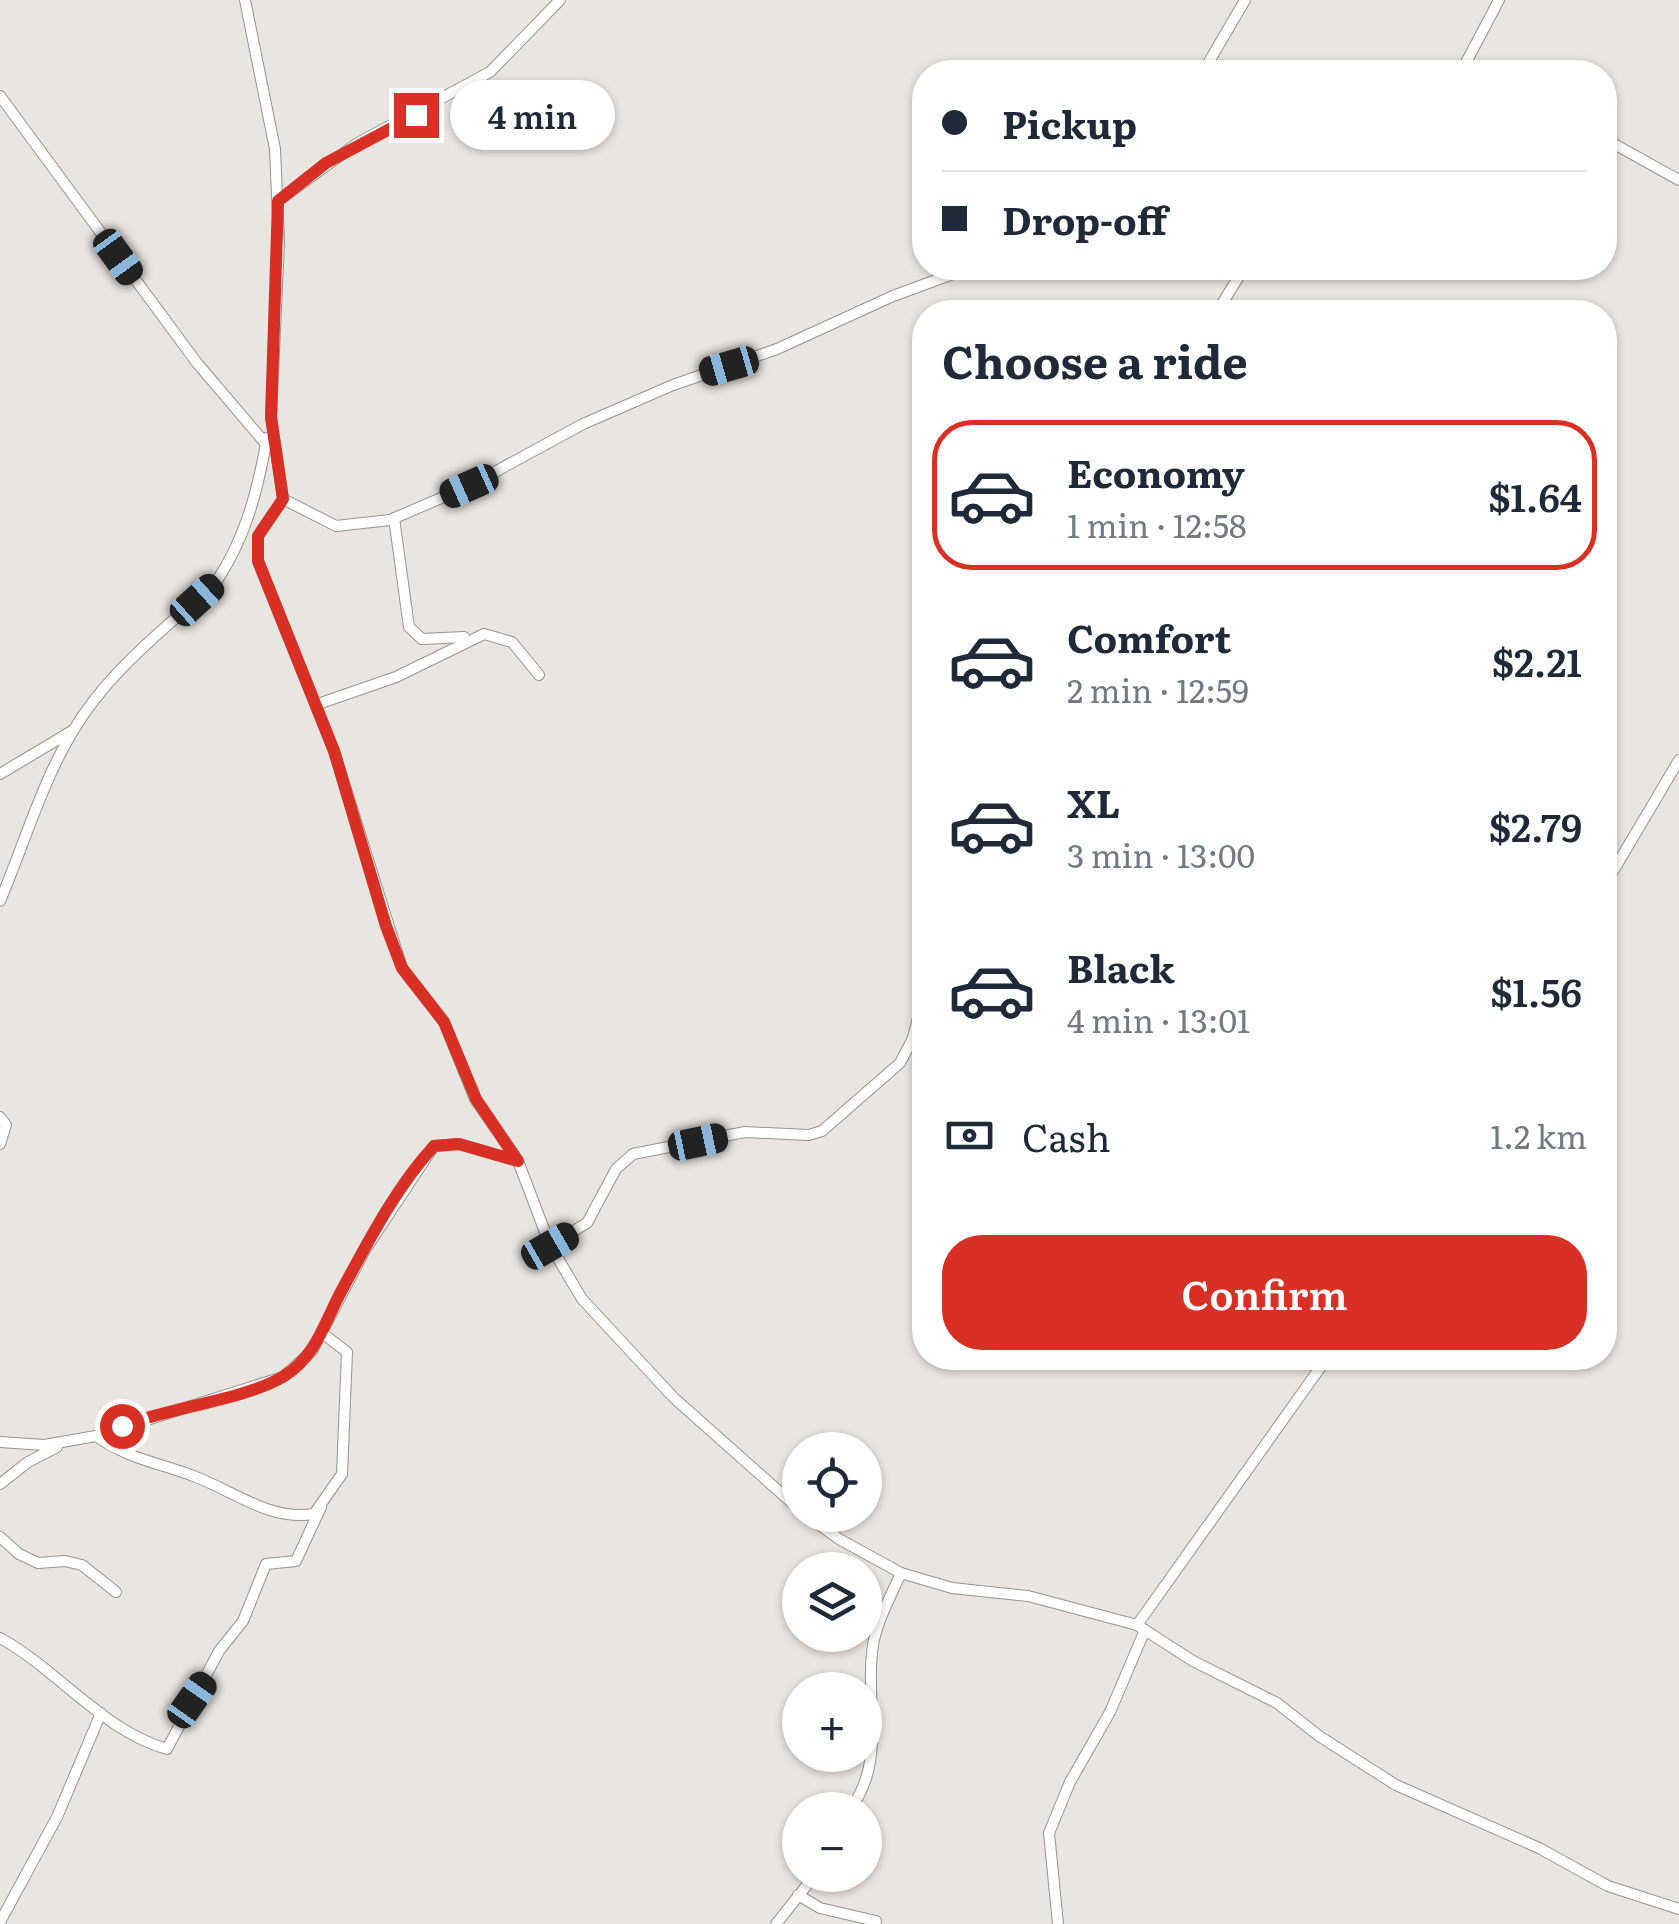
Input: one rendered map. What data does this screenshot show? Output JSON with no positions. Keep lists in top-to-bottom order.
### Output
{
  "page": {
    "banner": ["Pickup", "Drop-off"],
    "bubble": "4 min",
    "heading": "Choose a ride",
    "list": [
      {
        "name": "Economy",
        "note": "1 min · 12:58",
        "value": "$1.64"
      },
      {
        "name": "Comfort",
        "note": "2 min · 12:59",
        "value": "$2.21"
      },
      {
        "name": "XL",
        "note": "3 min · 13:00",
        "value": "$2.79"
      },
      {
        "name": "Black",
        "note": "4 min · 13:01",
        "value": "$1.56"
      }
    ],
    "pay": ["Cash", "1.2 km"],
    "buttons": "Confirm",
    "map_buttons": ["+", "−"]
  }
}
